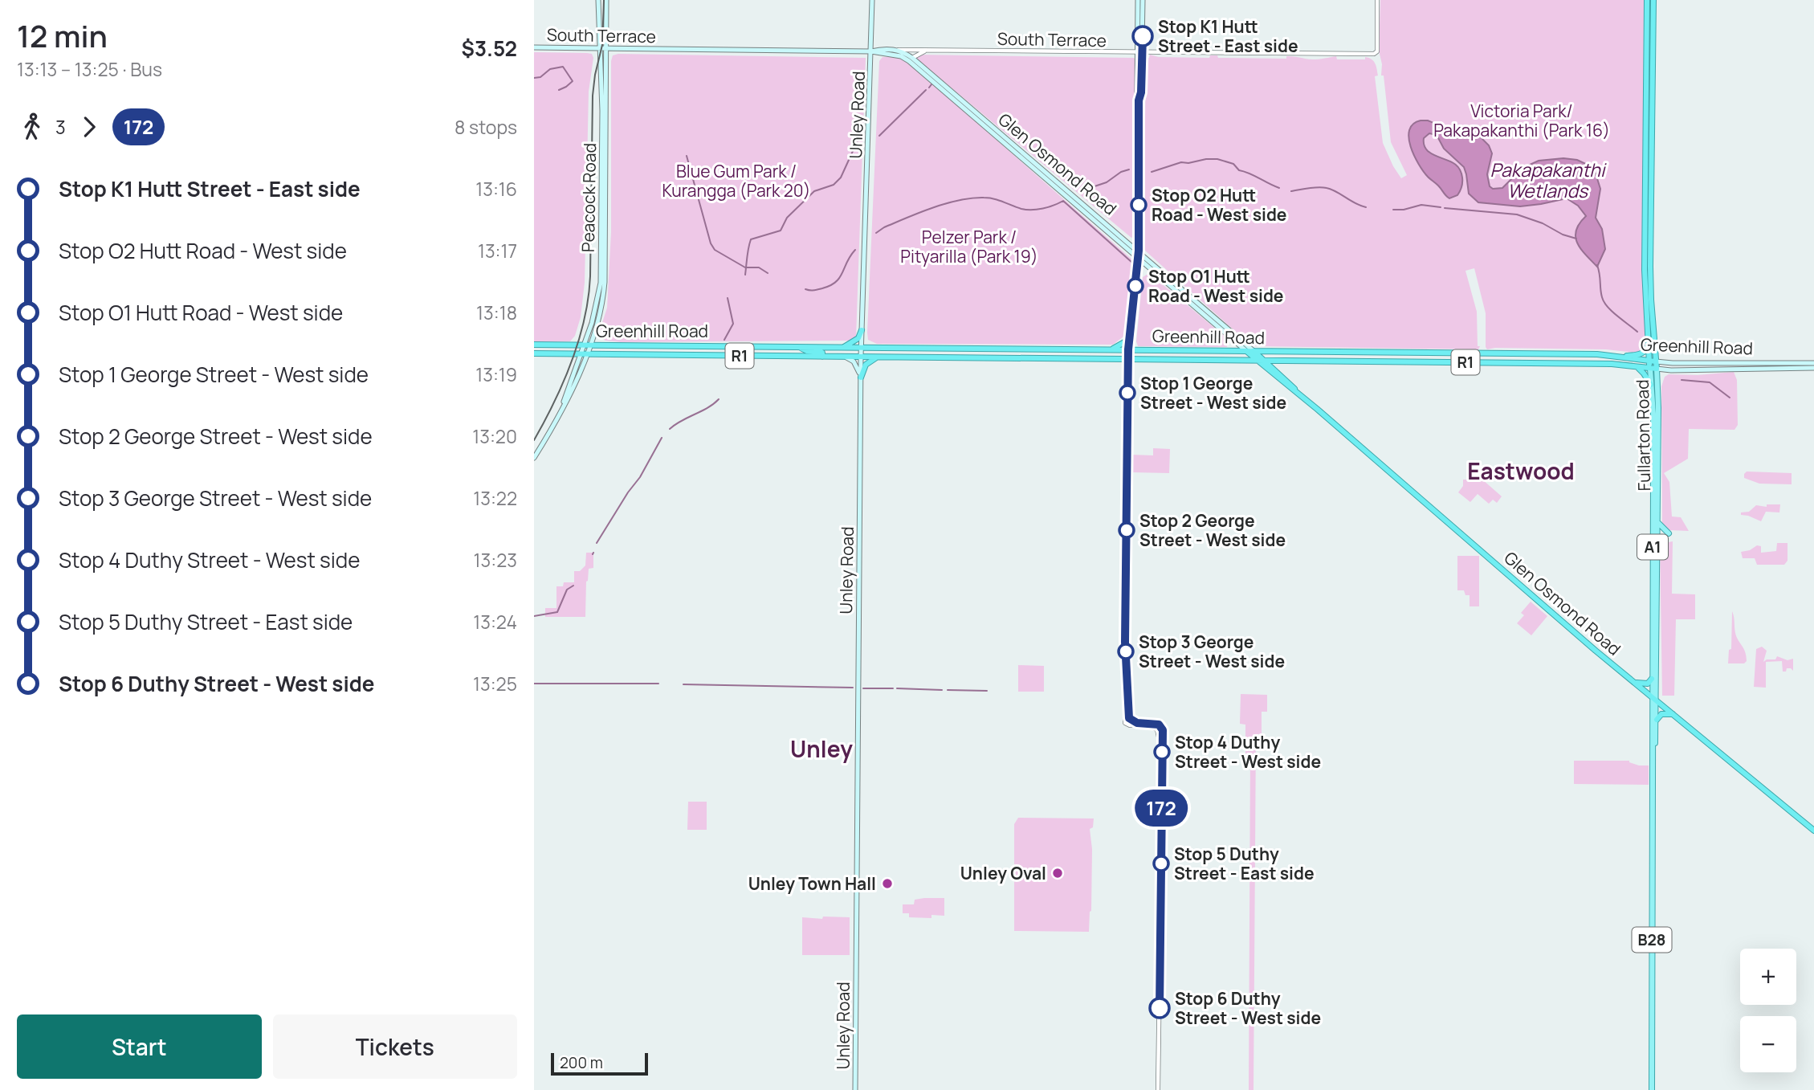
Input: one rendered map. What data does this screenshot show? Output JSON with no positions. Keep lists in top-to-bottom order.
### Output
{
  "streets": {
    "highway": [
      "Glen Osmond Road",
      "Greenhill Road",
      "R1",
      "Fullarton Road"
    ],
    "main road": [
      "South Terrace",
      "Unley Road",
      "Peacock Road",
      "A1",
      "B28"
    ]
  },
  "crossings": [
    ["South Terrace", "Unley Road"],
    ["South Terrace", "Glen Osmond Road"],
    ["South Terrace", "Peacock Road"],
    ["Unley Road", "Greenhill Road"],
    ["Glen Osmond Road", "Greenhill Road"],
    ["Glen Osmond Road", "Fullarton Road"],
    ["Peacock Road", "Greenhill Road"],
    ["Greenhill Road", "R1"],
    ["Greenhill Road", "Fullarton Road"],
    ["R1", "Fullarton Road"]
  ],
  "districts": ["Eastwood", "Unley"],
  "water": ["Pakapakanthi Wetlands"],
  "parks": ["Victoria Park/ Pakapakanthi (Park 16)", "Blue Gum Park / Kurangga (Park 20)", "Pelzer Park / Pityarilla (Park 19)"],
  "places": [
    "Stop K1 Hutt Street - East side",
    "Stop O2 Hutt Road - West side",
    "Stop O1 Hutt Road - West side",
    "Stop 1 George Street - West side",
    "Stop 2 George Street - West side",
    "Stop 3 George Street - West side",
    "Stop 4 Duthy Street - West side",
    "Stop 5 Duthy Street - East side",
    "Unley Oval",
    "Unley Town Hall",
    "Stop 6 Duthy Street - West side"
  ],
  "lines": ["bus line 172"],
  "scale_bar": "200 m",
  "page": {
    "heading": ["12 min", "13:13 – 13:25 · Bus", "$3.52"],
    "on_map": "172",
    "legs": ["3", "172", "8 stops"],
    "list": [
      {
        "name": "Stop K1 Hutt Street - East side",
        "value": "13:16"
      },
      {
        "name": "Stop O2 Hutt Road - West side",
        "value": "13:17"
      },
      {
        "name": "Stop O1 Hutt Road - West side",
        "value": "13:18"
      },
      {
        "name": "Stop 1 George Street - West side",
        "value": "13:19"
      },
      {
        "name": "Stop 2 George Street - West side",
        "value": "13:20"
      },
      {
        "name": "Stop 3 George Street - West side",
        "value": "13:22"
      },
      {
        "name": "Stop 4 Duthy Street - West side",
        "value": "13:23"
      },
      {
        "name": "Stop 5 Duthy Street - East side",
        "value": "13:24"
      },
      {
        "name": "Stop 6 Duthy Street - West side",
        "value": "13:25"
      }
    ],
    "map_buttons": ["+", "−"],
    "buttons": ["Start", "Tickets"],
    "scale": "200 m"
  }
}
